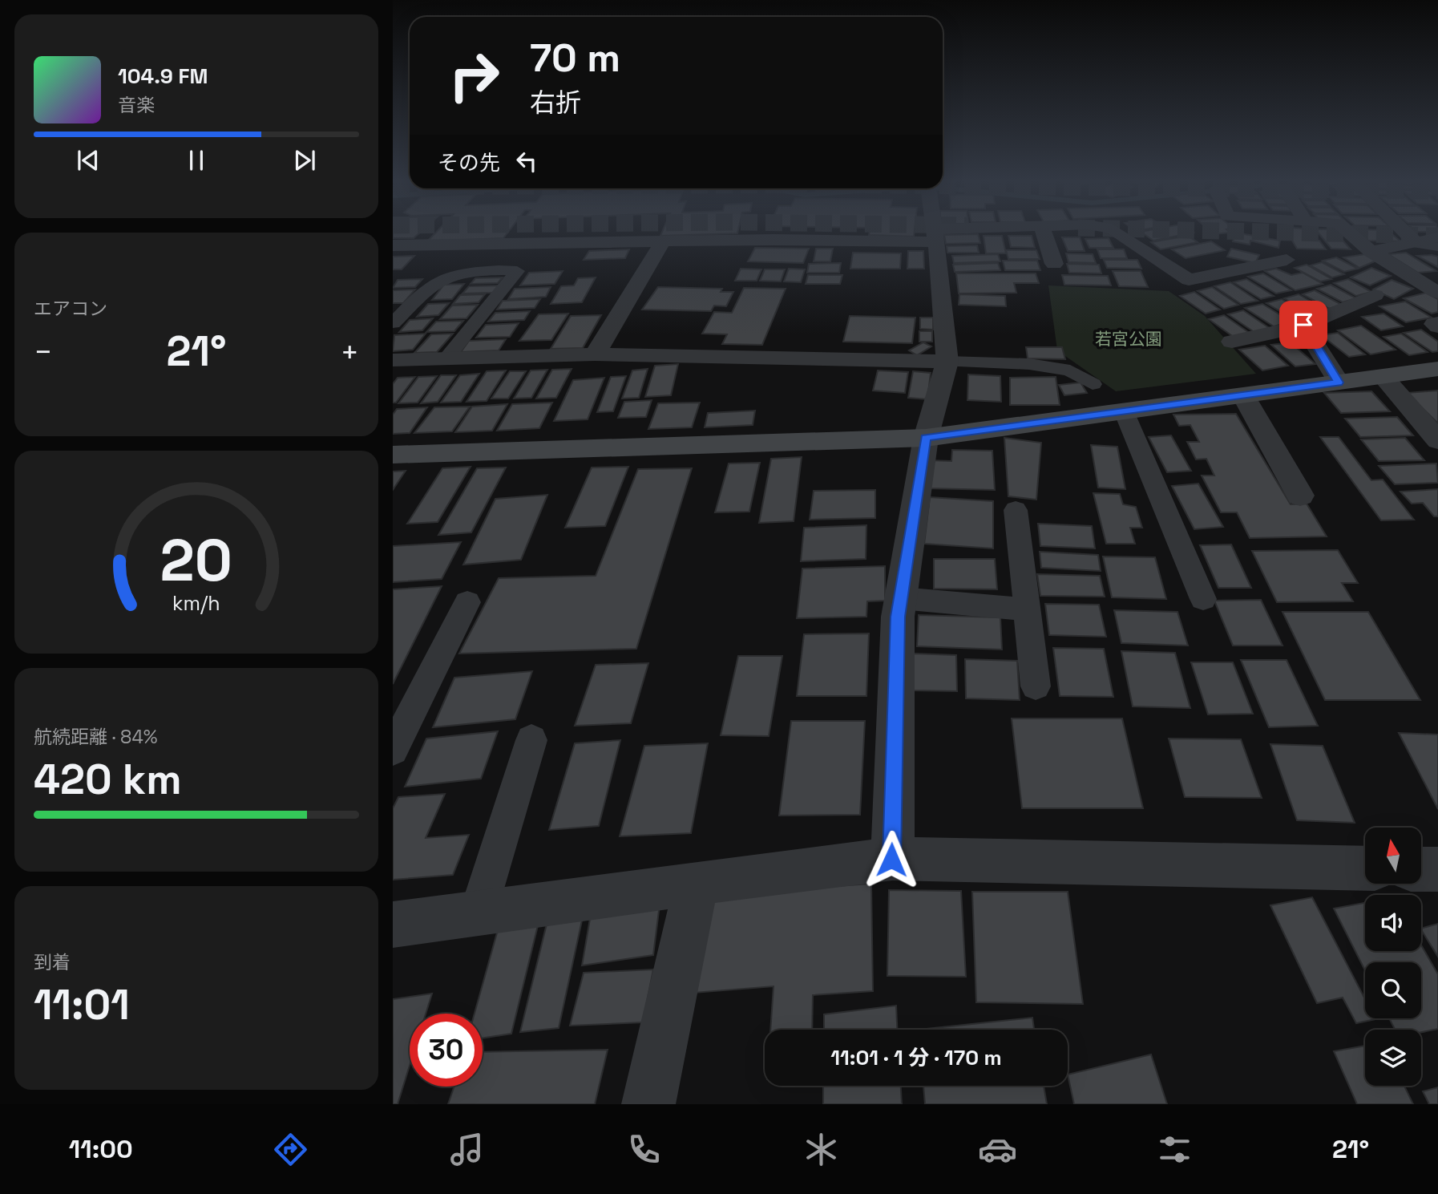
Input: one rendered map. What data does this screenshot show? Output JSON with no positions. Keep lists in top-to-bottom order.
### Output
{
  "parks": ["若宮公園"],
  "north": "top",
  "page": {
    "turn": ["70 m", "右折"],
    "song": ["104.9 FM", "音楽"],
    "then": "その先",
    "tile": [
      "エアコン",
      ["航続距離 · 84%", "420 km"],
      ["到着", "11:01"]
    ],
    "heat": ["−", "21°", "+"],
    "limit": "30",
    "trip": "11:01 · 1 分 · 170 m",
    "tabs": ["11:00", "21°"],
    "gauge": ["20", "km/h"]
  }
}
